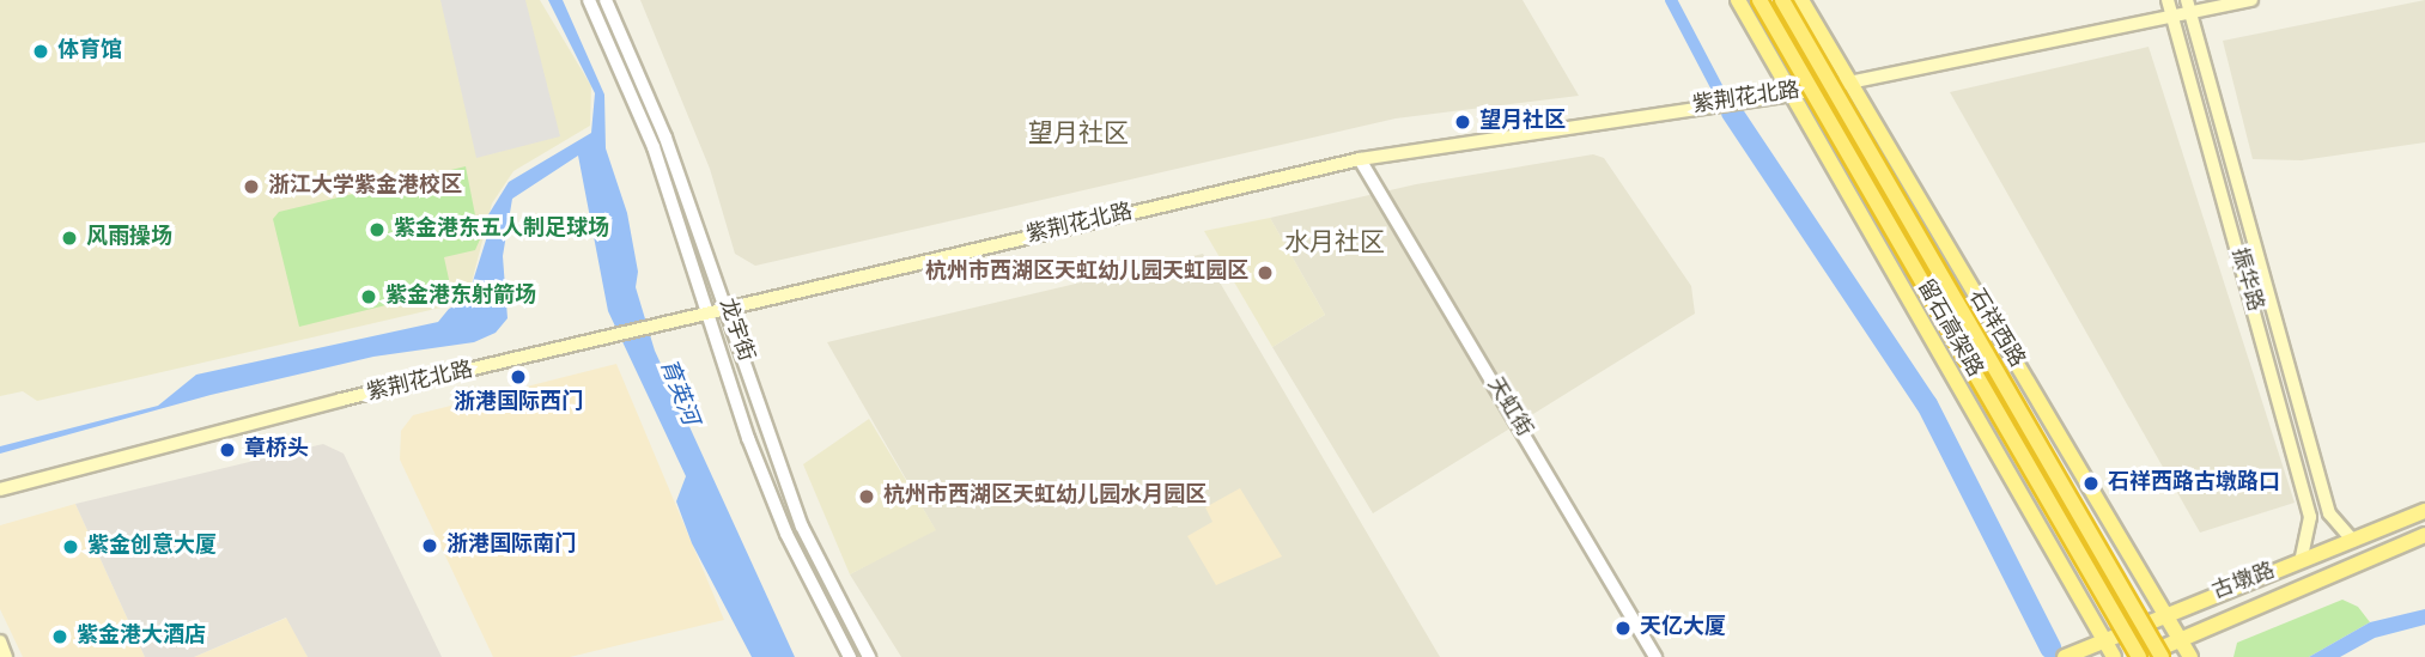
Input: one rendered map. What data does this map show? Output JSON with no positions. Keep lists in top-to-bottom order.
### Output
{
  "streets": {
    "highway": ["留石高架路"],
    "main road": [
      "紫荆花北路",
      "振华路",
      "石祥西路",
      "古墩路"
    ],
    "street": ["龙宇街", "天虹街"]
  },
  "crossings": [
    ["紫荆花北路", "振华路"],
    ["紫荆花北路", "石祥西路"],
    ["紫荆花北路", "龙宇街"],
    ["紫荆花北路", "天虹街"],
    ["振华路", "古墩路"],
    ["留石高架路", "古墩路"],
    ["石祥西路", "古墩路"]
  ],
  "districts": ["望月社区", "水月社区"],
  "water": ["育英河"],
  "places": [
    "体育馆",
    "望月社区",
    "浙江大学紫金港校区",
    "紫金港东五人制足球场",
    "风雨操场",
    "杭州市西湖区天虹幼儿园天虹园区",
    "紫金港东射箭场",
    "浙港国际西门",
    "章桥头",
    "石祥西路古墩路口",
    "杭州市西湖区天虹幼儿园水月园区",
    "浙港国际南门",
    "紫金创意大厦",
    "天亿大厦",
    "紫金港大酒店"
  ]
}
